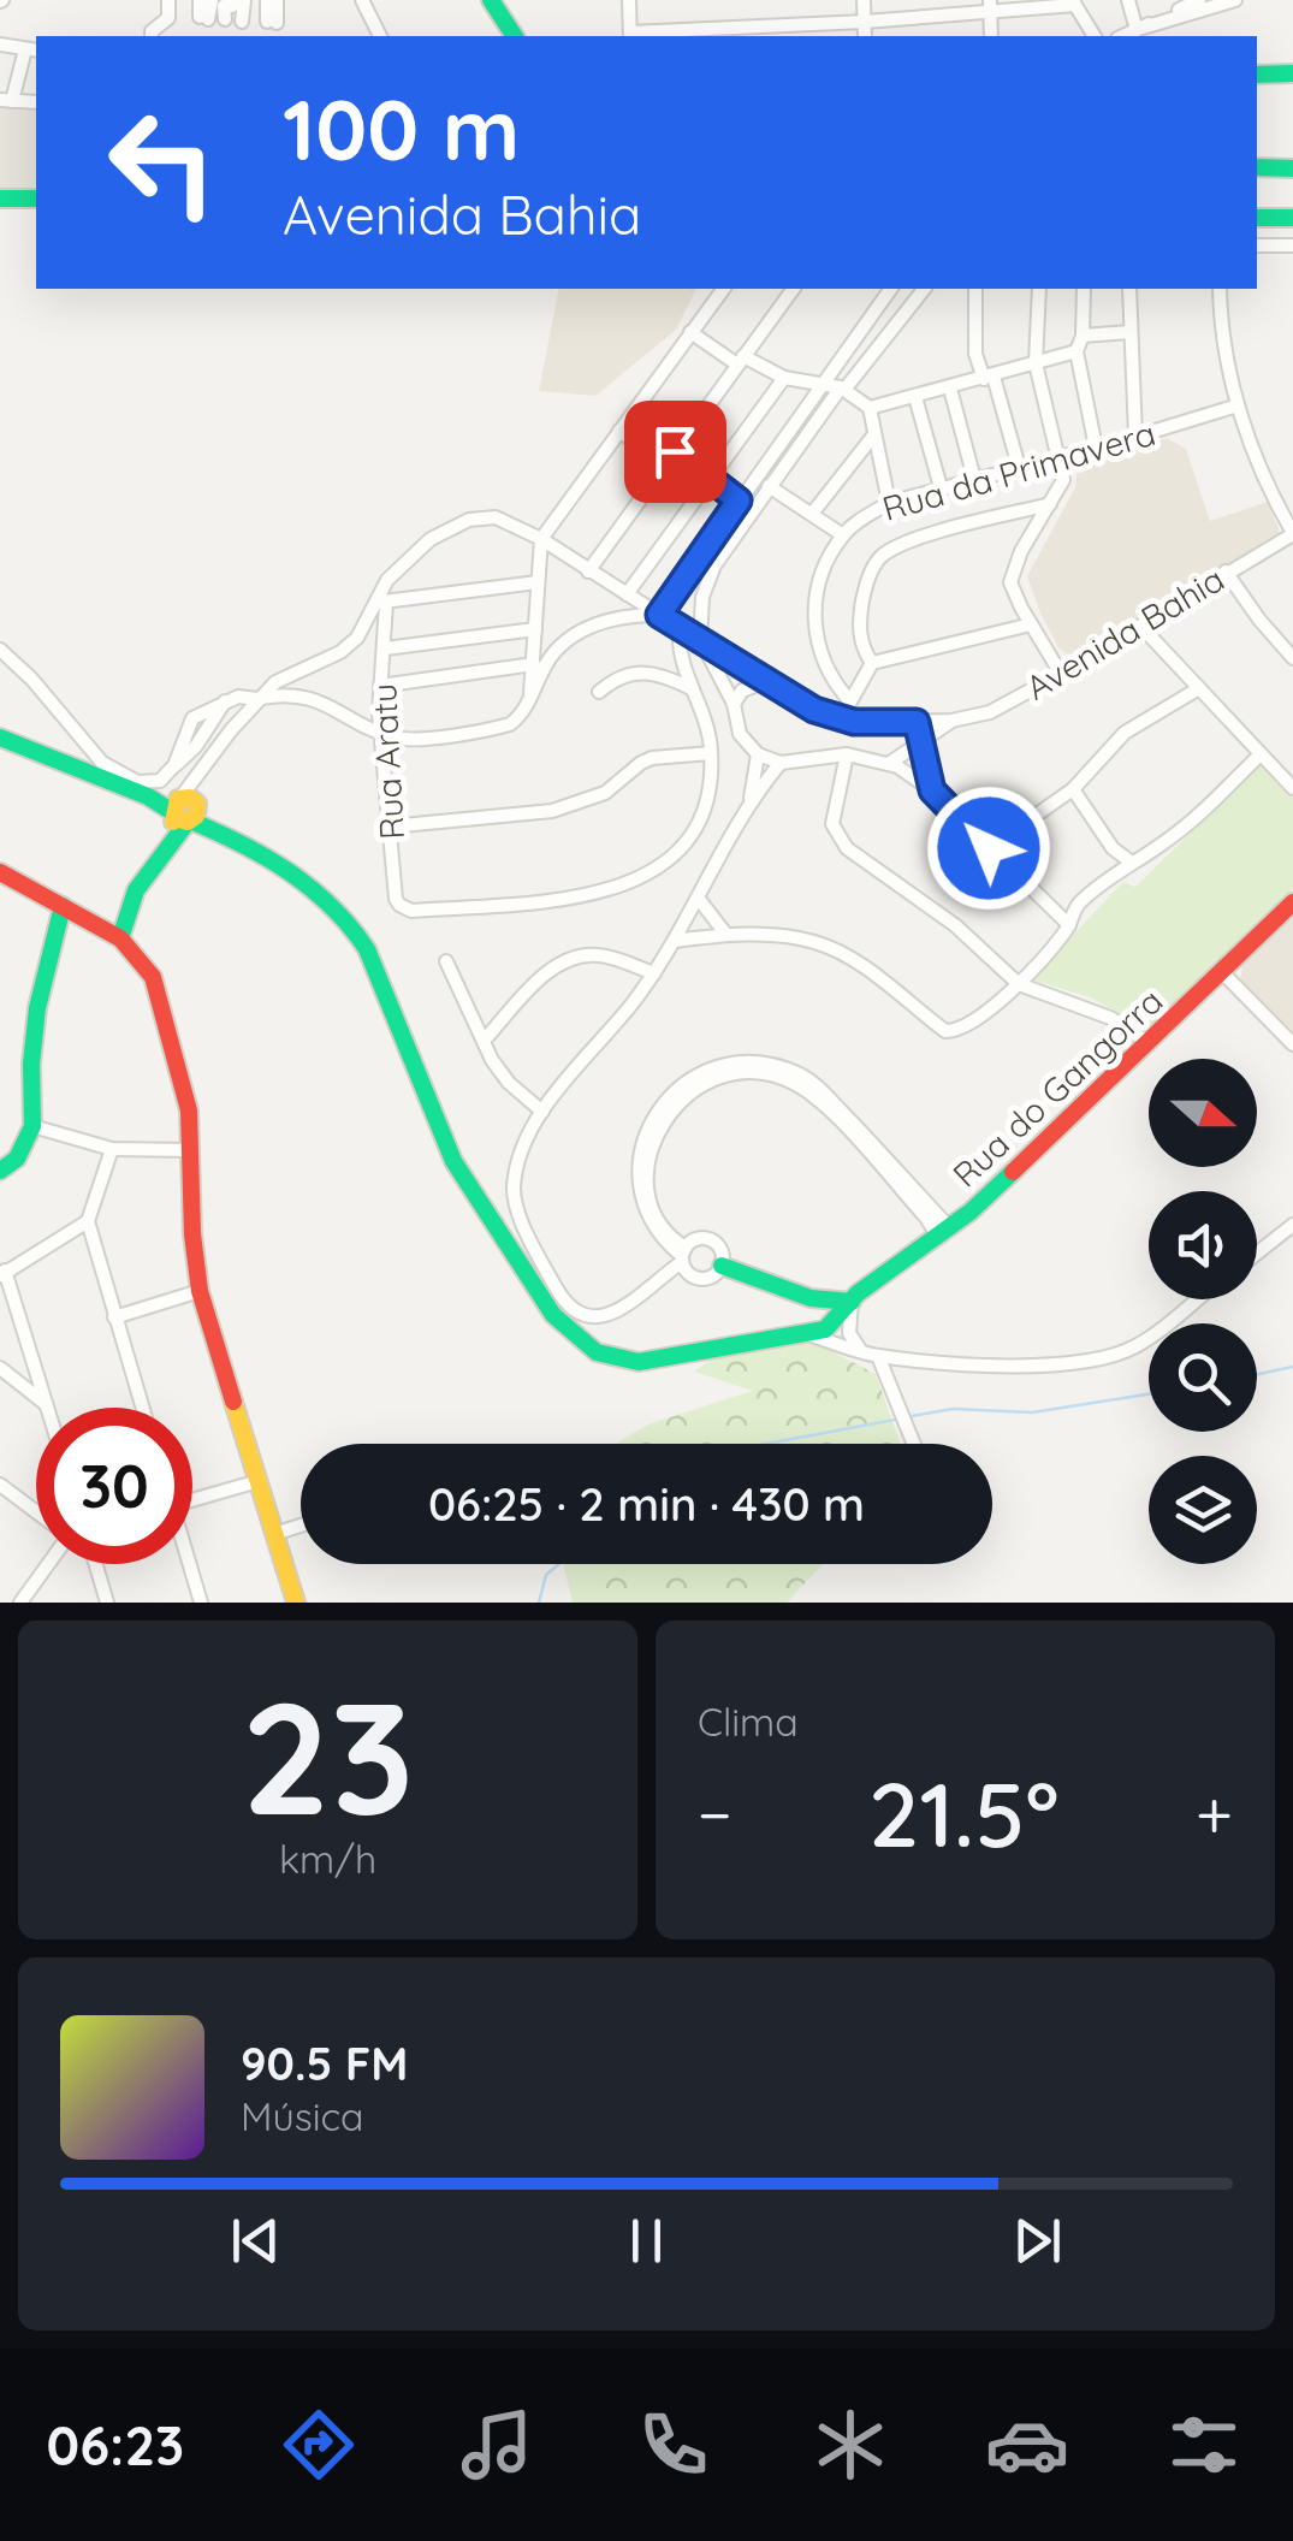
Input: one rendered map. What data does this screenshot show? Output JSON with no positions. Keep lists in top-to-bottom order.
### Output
{
  "streets": {
    "street": [
      "Rua da Primavera",
      "Avenida Bahia",
      "Rua Aratu",
      "Rua do Gangorra"
    ]
  },
  "crossings": [
    ["Avenida Bahia", "Rua Aratu"]
  ],
  "north": "right",
  "page": {
    "turn": ["100 m", "Avenida Bahia"],
    "limit": "30",
    "trip": "06:25 · 2 min · 430 m",
    "tile": [
      ["23", "km/h"],
      "Clima"
    ],
    "heat": ["−", "21.5°", "+"],
    "song": ["90.5 FM", "Música"],
    "tabs": "06:23"
  }
}
